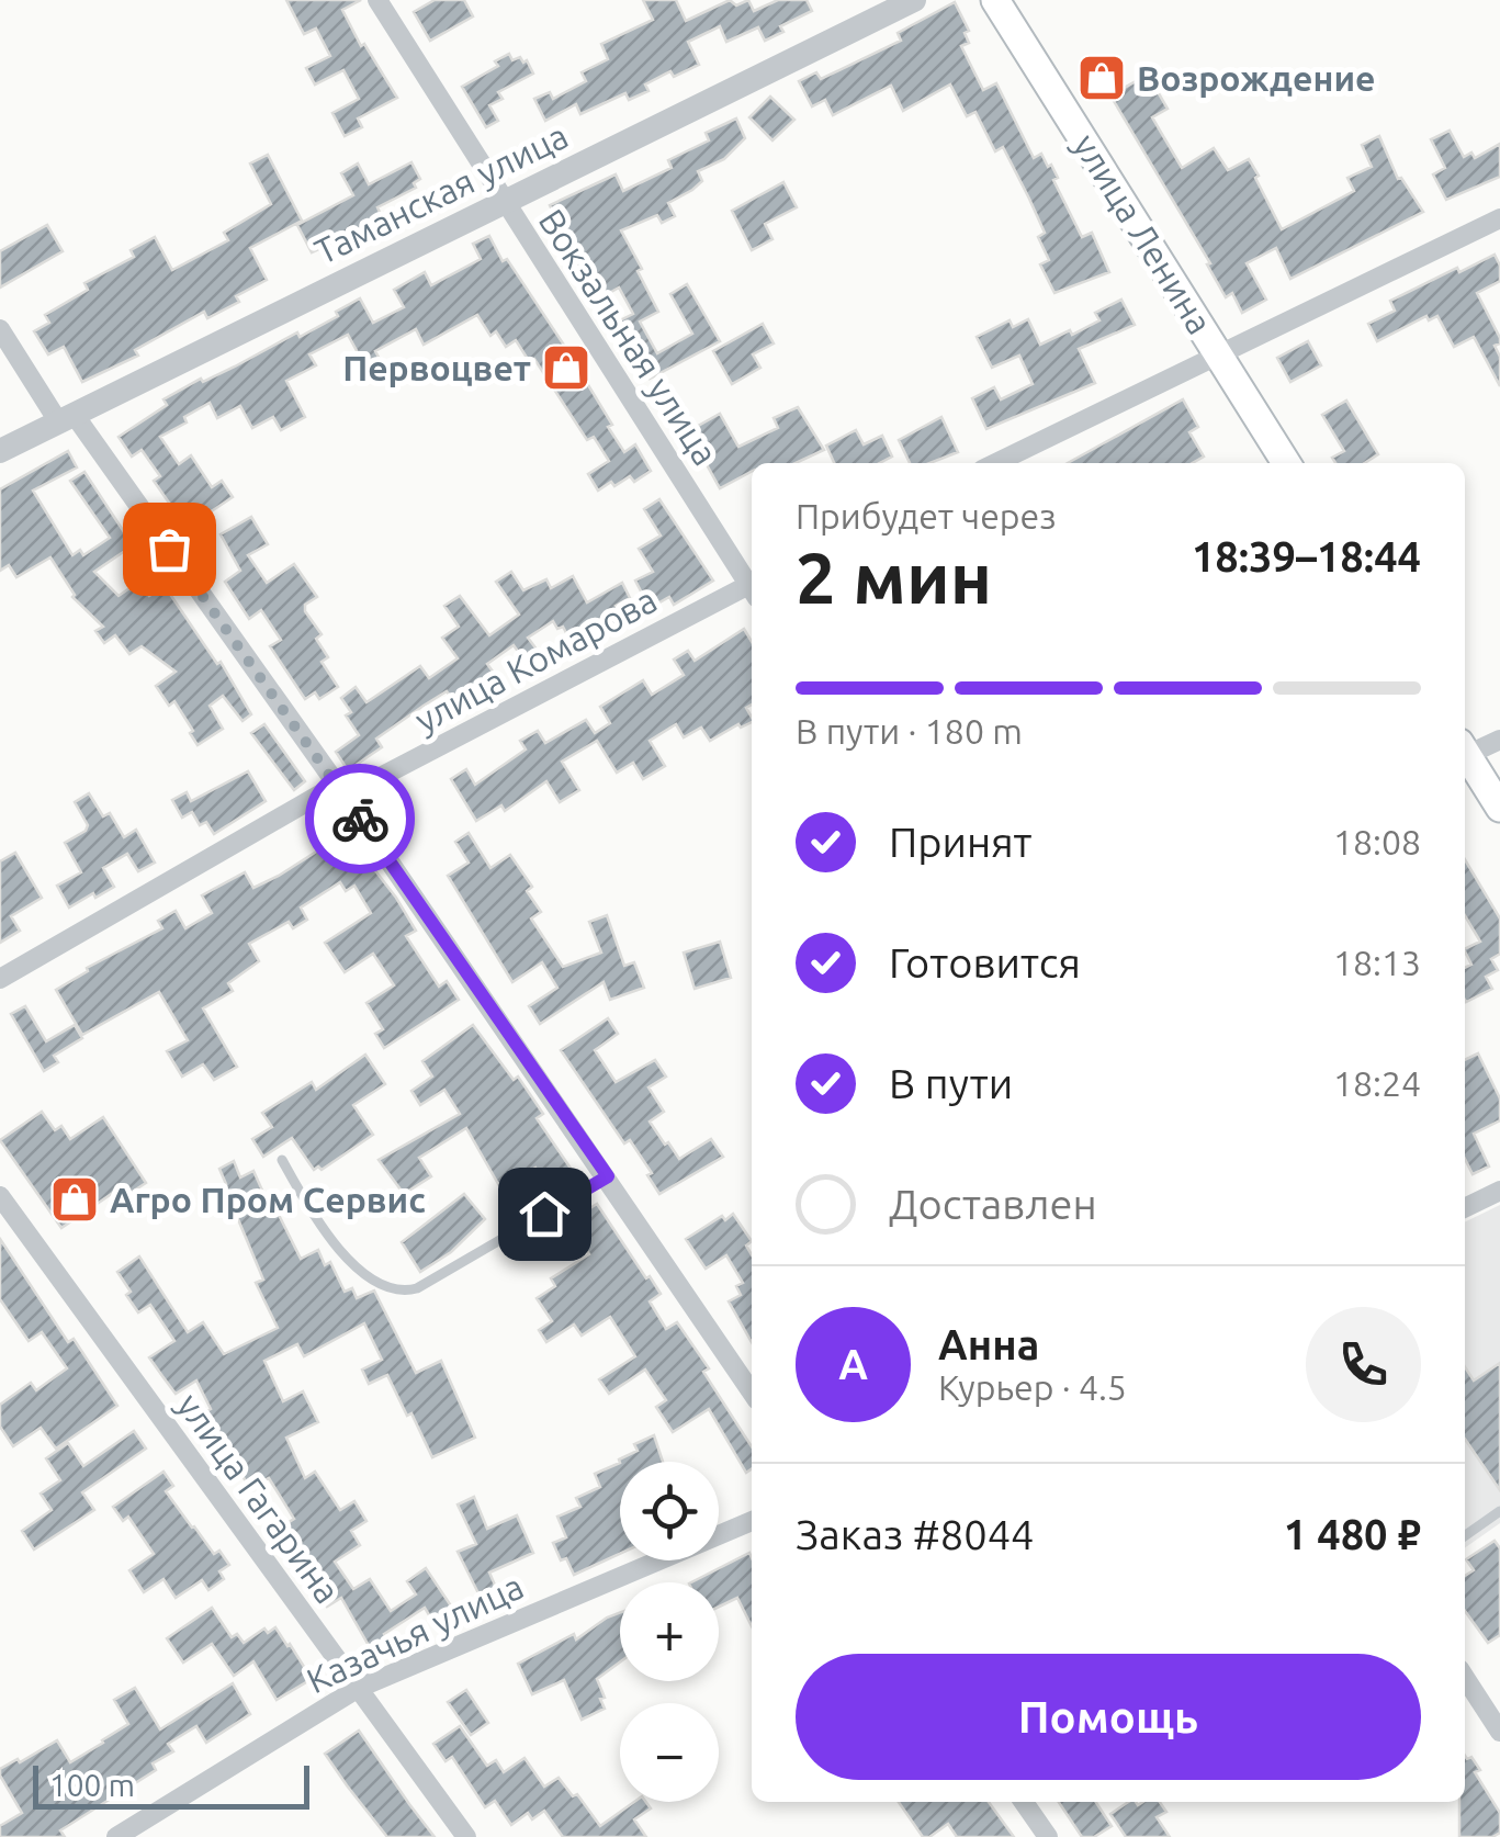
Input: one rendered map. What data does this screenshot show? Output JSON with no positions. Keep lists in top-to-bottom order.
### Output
{
  "streets": {
    "main road": ["улица Ленина"],
    "street": [
      "Таманская улица",
      "Вокзальная улица",
      "улица Комарова",
      "улица Гагарина",
      "Казачья улица"
    ]
  },
  "crossings": [
    ["Таманская улица", "Вокзальная улица"],
    ["улица Гагарина", "Казачья улица"]
  ],
  "places": {
    "shop": ["Возрождение", "Первоцвет", "Агро Пром Сервис"]
  },
  "scale_bar": "100 m",
  "page": {
    "heading": ["2 мин", "Прибудет через", "18:39–18:44"],
    "panel": [
      "Анна",
      "Курьер · 4.5",
      "Заказ #8044",
      "1 480 ₽"
    ],
    "bar": "В пути · 180 m",
    "list": [
      ["Принят", "18:08"],
      ["Готовится", "18:13"],
      ["В пути", "18:24"],
      "Доставлен"
    ],
    "round": "А",
    "map_buttons": ["+", "−"],
    "buttons": "Помощь",
    "scale": "100 m"
  }
}
